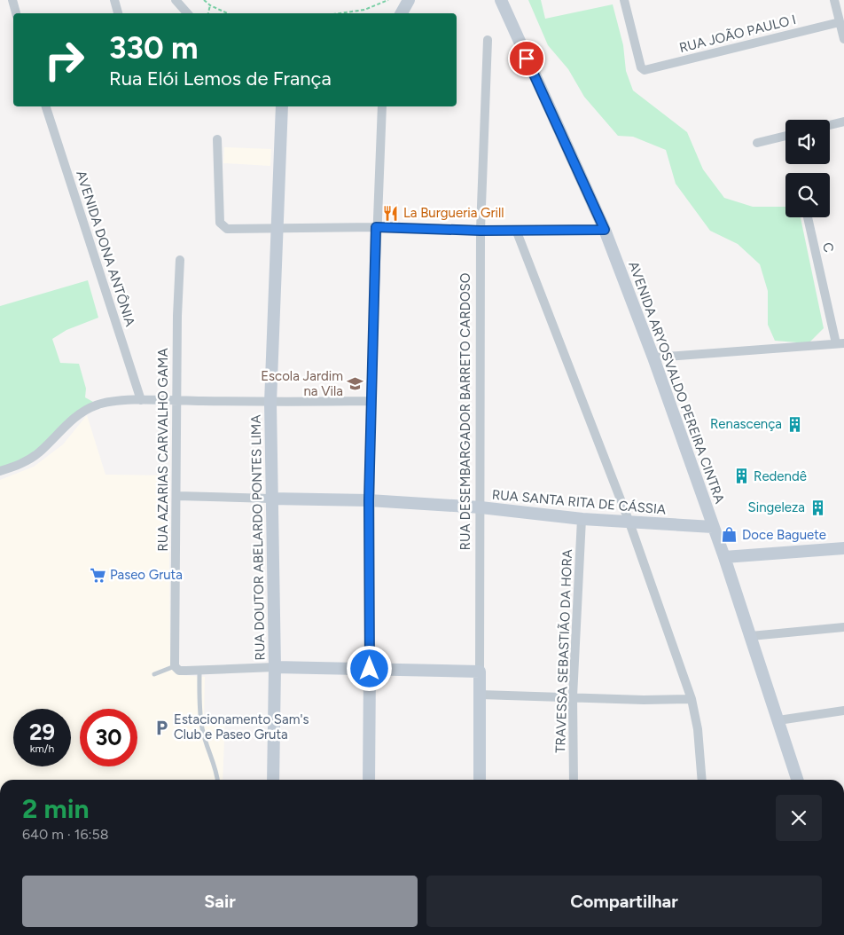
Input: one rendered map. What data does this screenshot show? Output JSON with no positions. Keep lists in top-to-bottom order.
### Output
{
  "streets": {
    "main road": [
      "AVENIDA ARYOSVALDO PEREIRA CINTRA",
      "RUA DESEMBARGADOR BARRETO CARDOSO",
      "RUA SANTA RITA DE CÁSSIA",
      "RUA DOUTOR ABELARDO PONTES LIMA"
    ],
    "street": [
      "RUA JOÃO PAULO I",
      "C",
      "AVENIDA DONA ANTÔNIA",
      "RUA AZARIAS CARVALHO GAMA",
      "TRAVESSA SEBASTIÃO DA HORA"
    ]
  },
  "crossings": [
    ["AVENIDA ARYOSVALDO PEREIRA CINTRA", "RUA SANTA RITA DE CÁSSIA"],
    ["RUA DESEMBARGADOR BARRETO CARDOSO", "RUA SANTA RITA DE CÁSSIA"],
    ["RUA AZARIAS CARVALHO GAMA", "RUA SANTA RITA DE CÁSSIA"],
    ["RUA SANTA RITA DE CÁSSIA", "RUA DOUTOR ABELARDO PONTES LIMA"],
    ["RUA SANTA RITA DE CÁSSIA", "TRAVESSA SEBASTIÃO DA HORA"]
  ],
  "places": {
    "restaurant": ["La Burgueria Grill"],
    "school or university": ["Escola Jardim na Vila"],
    "building": ["Renascença", "Redendê", "Singeleza"],
    "shop": ["Doce Baguete"],
    "supermarket": ["Paseo Gruta"],
    "parking": ["Estacionamento Sam's Club e Paseo Gruta"]
  },
  "page": {
    "turn": ["330 m", "Rua Elói Lemos de França"],
    "speed": "29 km/h",
    "limit": "30",
    "heading": ["2 min", "640 m · 16:58"],
    "buttons": ["Sair", "Compartilhar"]
  }
}
